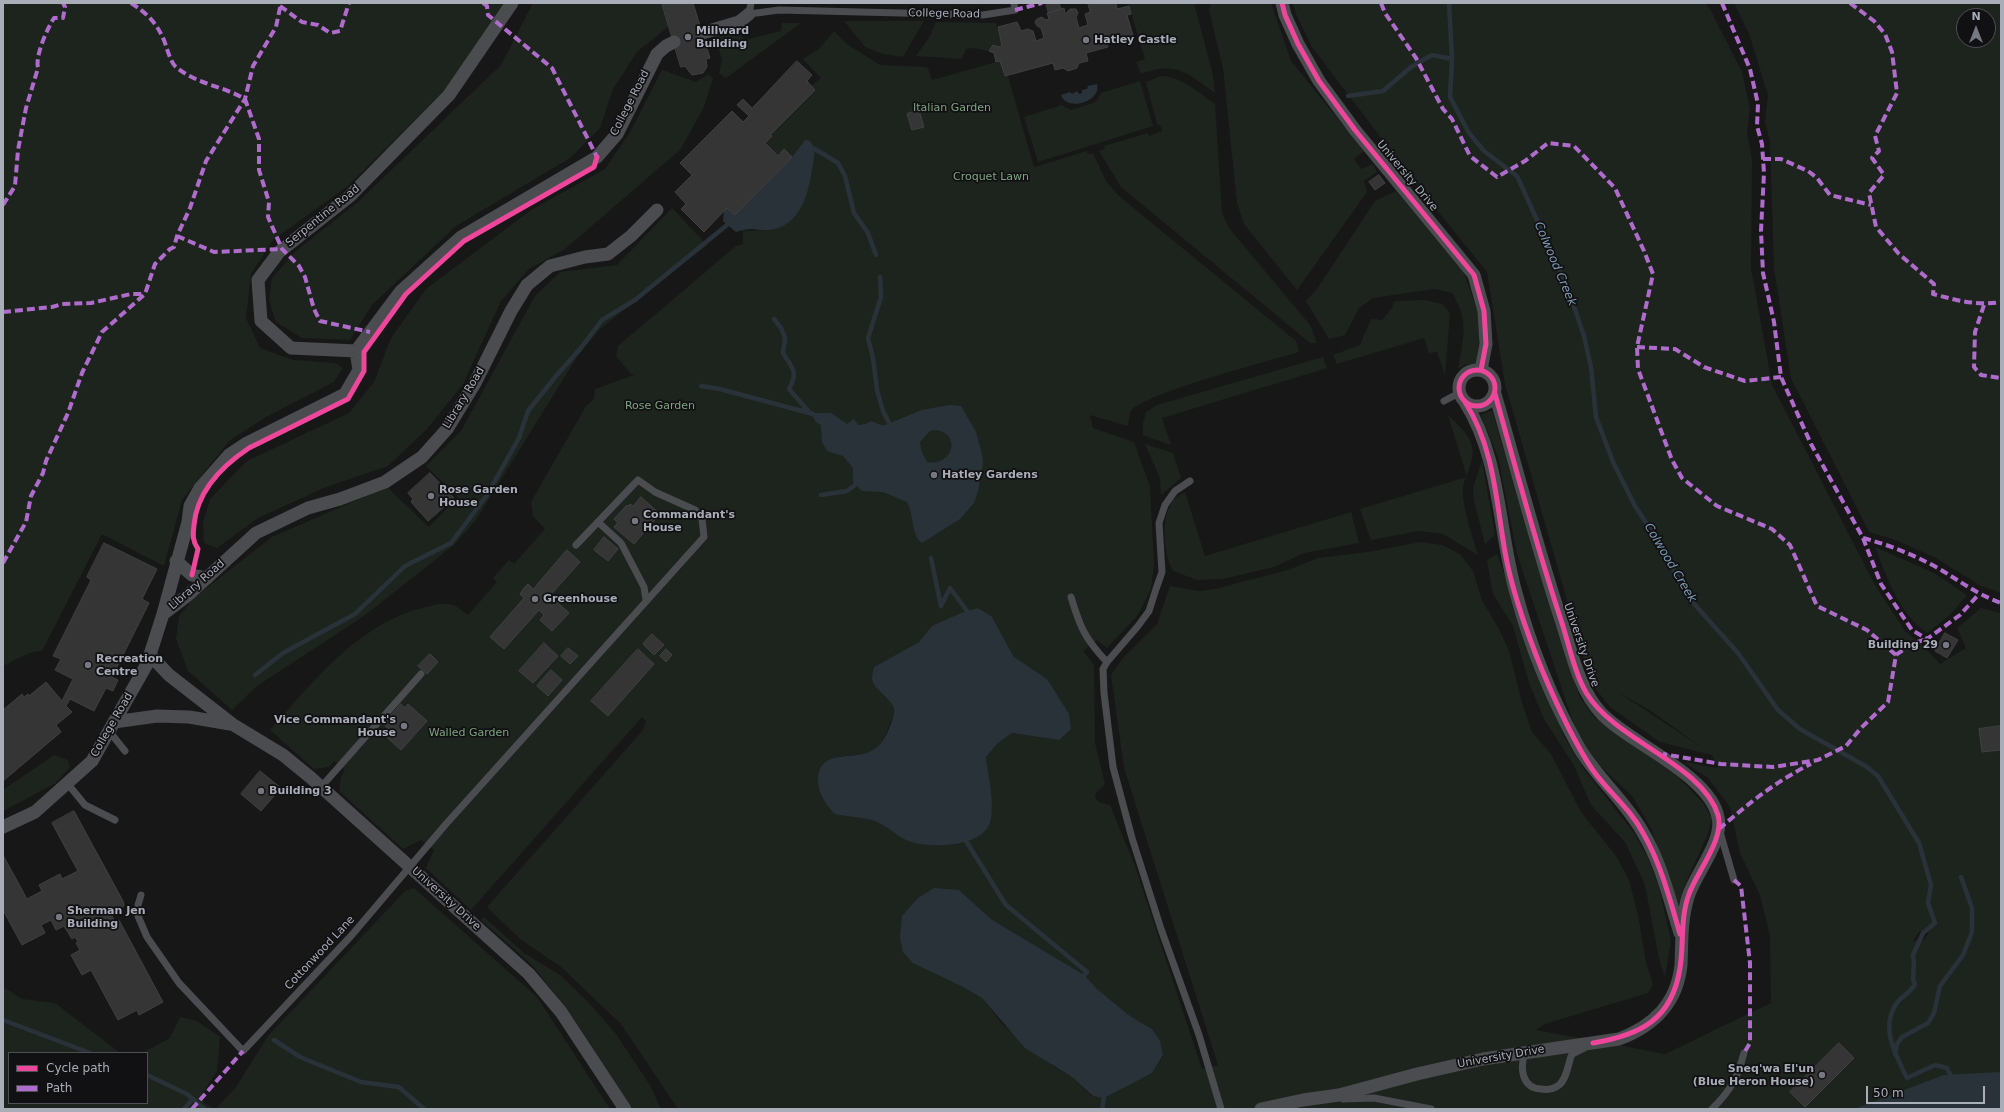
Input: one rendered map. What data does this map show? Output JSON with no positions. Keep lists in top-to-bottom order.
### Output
{
  "streets": {
    "street": [
      "College Road",
      "University Drive",
      "Serpentine Road",
      "Library Road"
    ],
    "lane": ["Cottonwood Lane"]
  },
  "crossings": [
    ["College Road", "University Drive"],
    ["College Road", "Serpentine Road"],
    ["College Road", "Library Road"],
    ["University Drive", "Cottonwood Lane"]
  ],
  "water": ["Colwood Creek"],
  "parks": [
    "Italian Garden",
    "Croquet Lawn",
    "Rose Garden",
    "Walled Garden"
  ],
  "places": [
    "Millward Building",
    "Hatley Castle",
    "Hatley Gardens",
    "Rose Garden House",
    "Commandant's House",
    "Greenhouse",
    "Building 29",
    "Recreation Centre",
    "Vice Commandant's House",
    "Building 3",
    "Sherman Jen Building",
    "Sneq'wa El'un (Blue Heron House)"
  ],
  "legend": ["Cycle path", "Path"],
  "scale_bar": "50 m",
  "north": "top"
}
